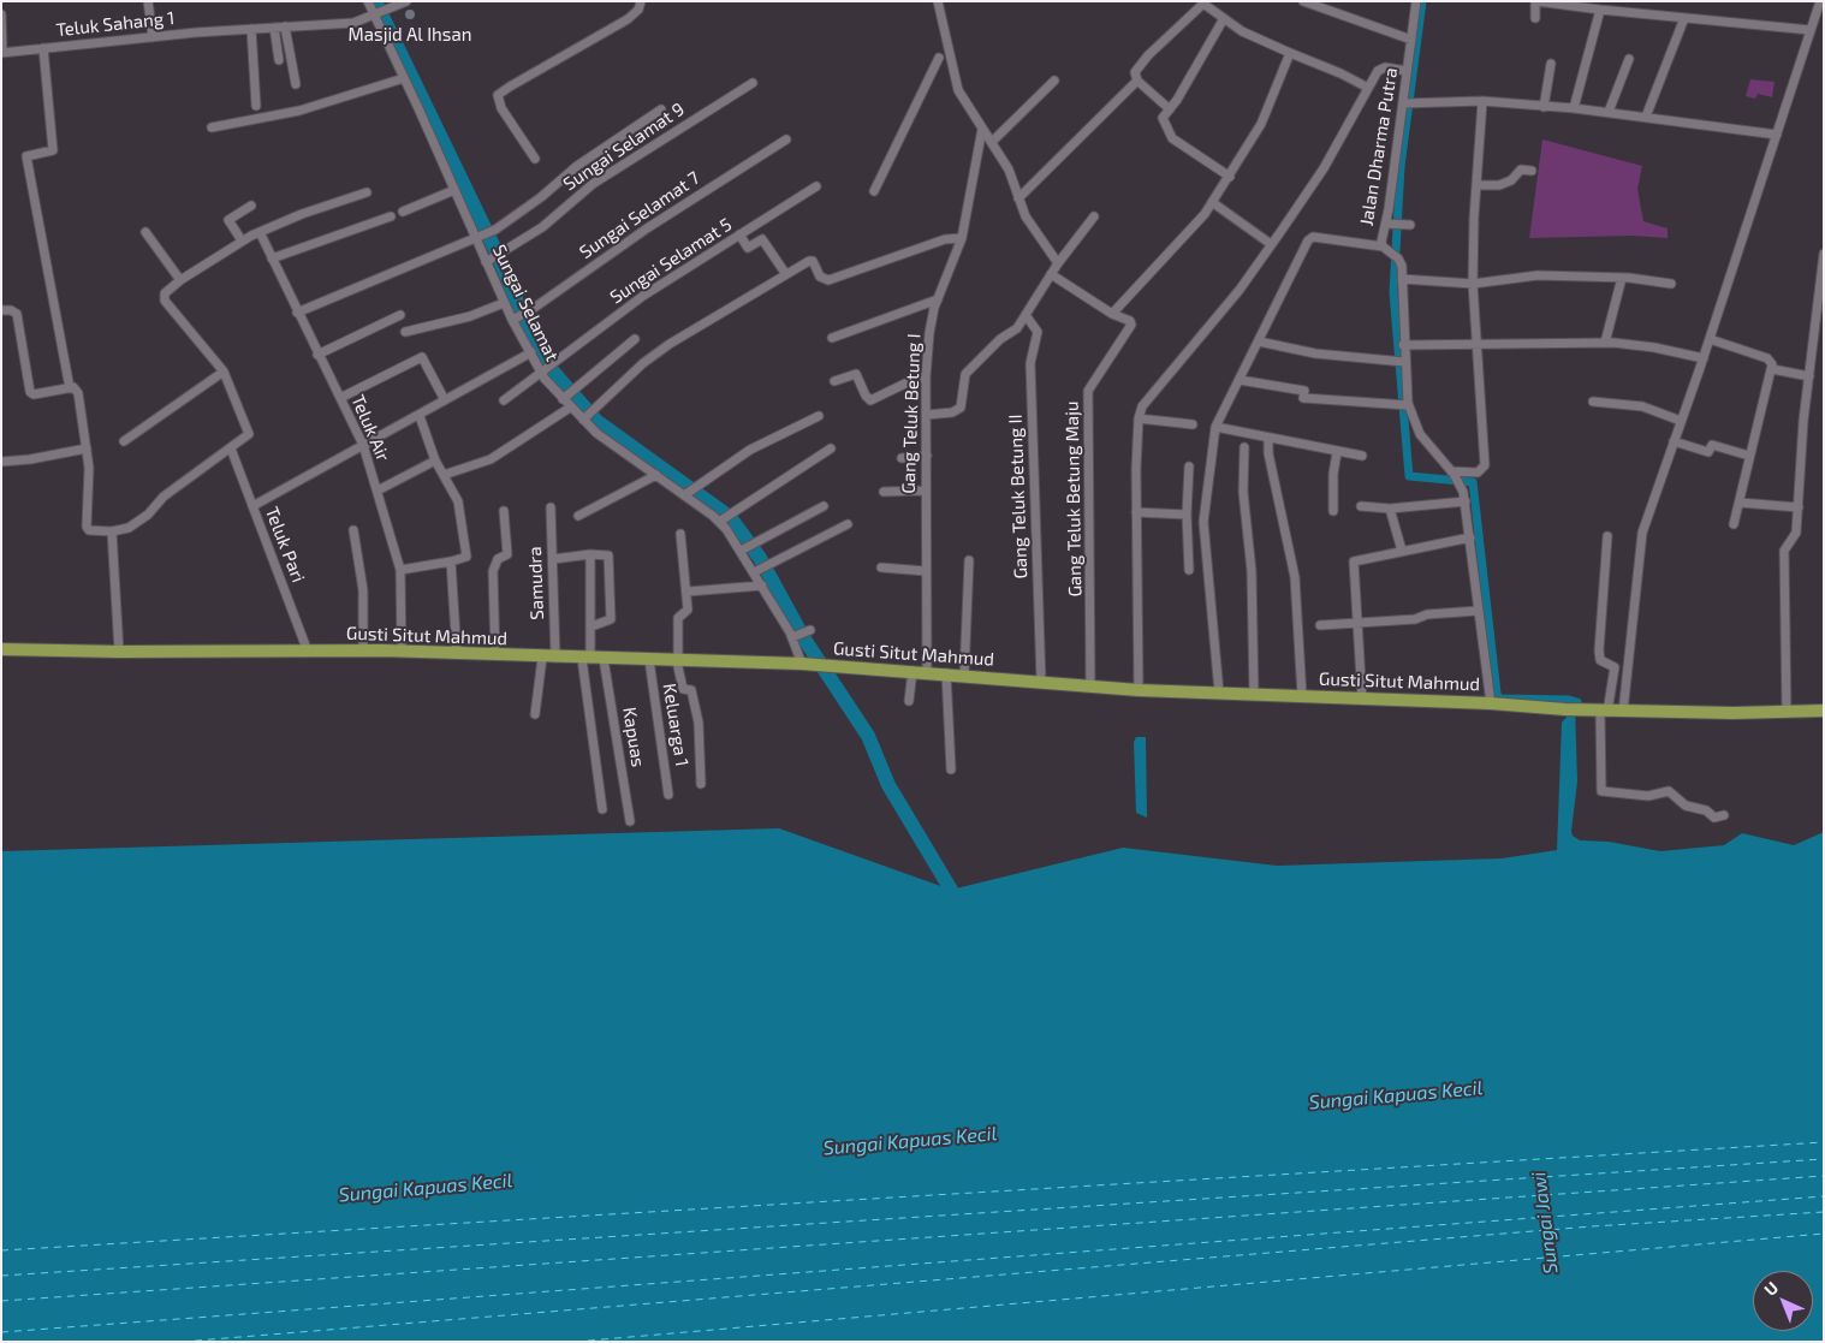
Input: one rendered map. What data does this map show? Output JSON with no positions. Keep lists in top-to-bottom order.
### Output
{
  "streets": {
    "highway": ["Gusti Situt Mahmud"],
    "street": [
      "Teluk Sahang 1",
      "Sungai Selamat 9",
      "Jalan Dharma Putra",
      "Sungai Selamat 7",
      "Sungai Selamat 5",
      "Sungai Selamat",
      "Gang Teluk Betung I",
      "Teluk Air",
      "Gang Teluk Betung II",
      "Gang Teluk Betung Maju",
      "Teluk Pari",
      "Samudra",
      "Keluarga 1",
      "Kapuas"
    ]
  },
  "crossings": [
    ["Teluk Sahang 1", "Sungai Selamat"],
    ["Sungai Selamat 9", "Sungai Selamat"],
    ["Jalan Dharma Putra", "Gusti Situt Mahmud"],
    ["Sungai Selamat 7", "Sungai Selamat"],
    ["Sungai Selamat 5", "Sungai Selamat"],
    ["Sungai Selamat", "Gusti Situt Mahmud"],
    ["Gang Teluk Betung I", "Gusti Situt Mahmud"],
    ["Teluk Air", "Gusti Situt Mahmud"],
    ["Gang Teluk Betung II", "Gusti Situt Mahmud"],
    ["Gang Teluk Betung Maju", "Gusti Situt Mahmud"],
    ["Teluk Pari", "Gusti Situt Mahmud"],
    ["Samudra", "Gusti Situt Mahmud"],
    ["Gusti Situt Mahmud", "Keluarga 1"],
    ["Gusti Situt Mahmud", "Kapuas"]
  ],
  "water": ["Sungai Kapuas Kecil", "Sungai Jawi"],
  "places": ["Masjid Al Ihsan"],
  "north": "top left"
}
